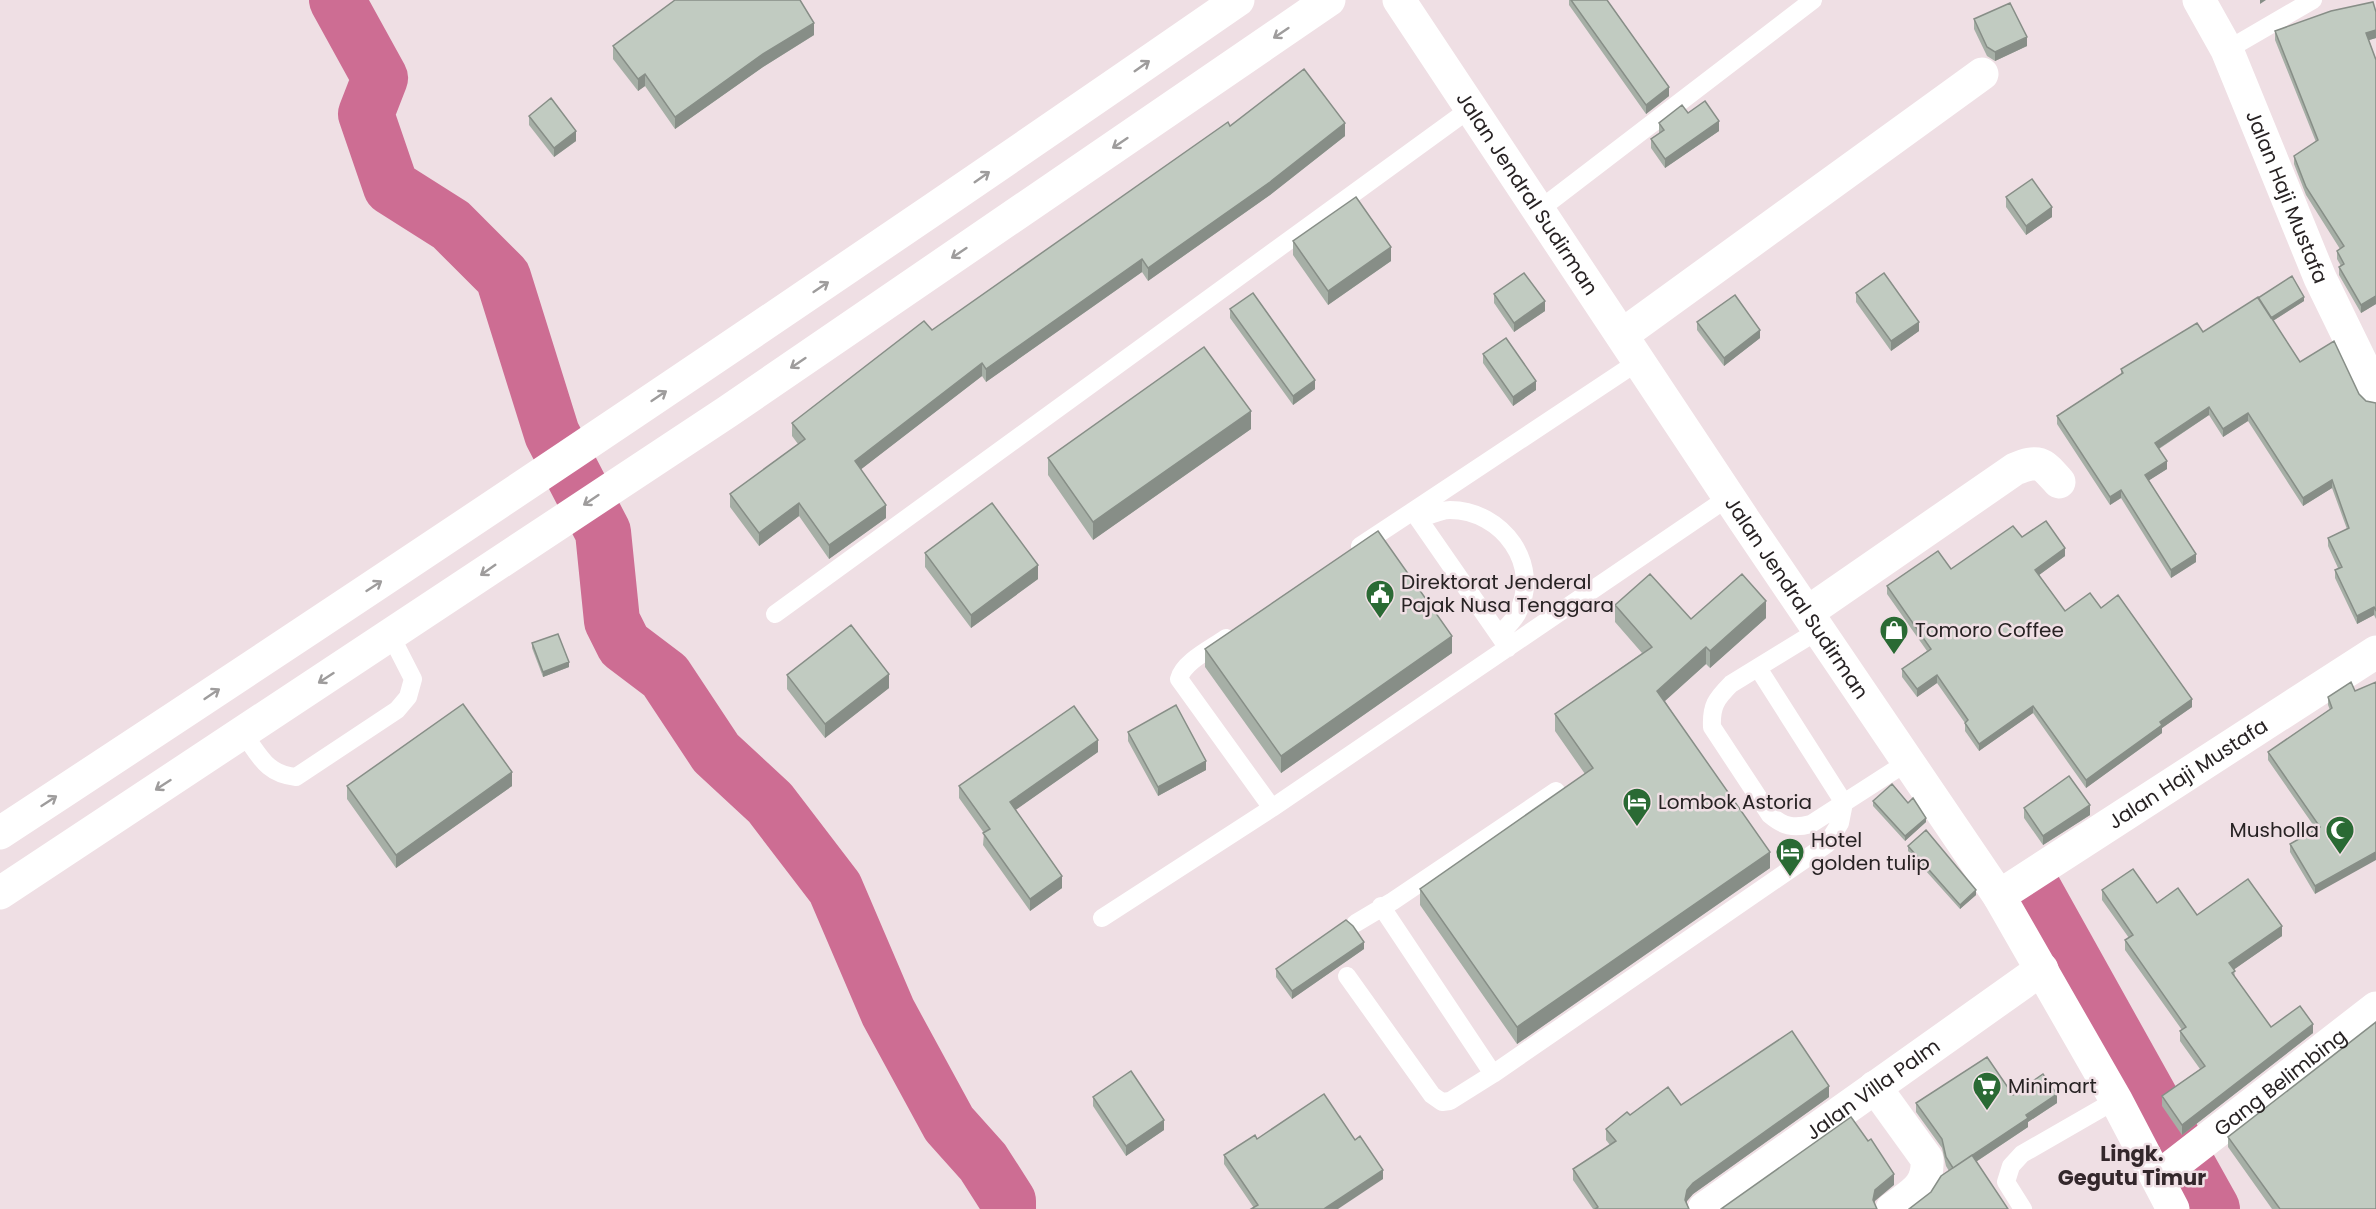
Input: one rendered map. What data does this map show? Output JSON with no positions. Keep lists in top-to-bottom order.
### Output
{
  "streets": {
    "main road": [
      "Jalan Jendral Sudirman",
      "Jalan Haji Mustafa",
      "Gang Belimbing",
      "Jalan Villa Palm"
    ]
  },
  "crossings": [
    ["Jalan Jendral Sudirman", "Jalan Haji Mustafa"],
    ["Jalan Jendral Sudirman", "Gang Belimbing"],
    ["Jalan Jendral Sudirman", "Jalan Villa Palm"]
  ],
  "districts": ["Lingk. Gegutu Timur"],
  "places": {
    "public building": ["Direktorat Jenderal Pajak Nusa Tenggara"],
    "shop": ["Tomoro Coffee"],
    "hotel": ["Lombok Astoria", "Hotel golden tulip"],
    "mosque": ["Musholla"],
    "supermarket": ["Minimart"]
  }
}
